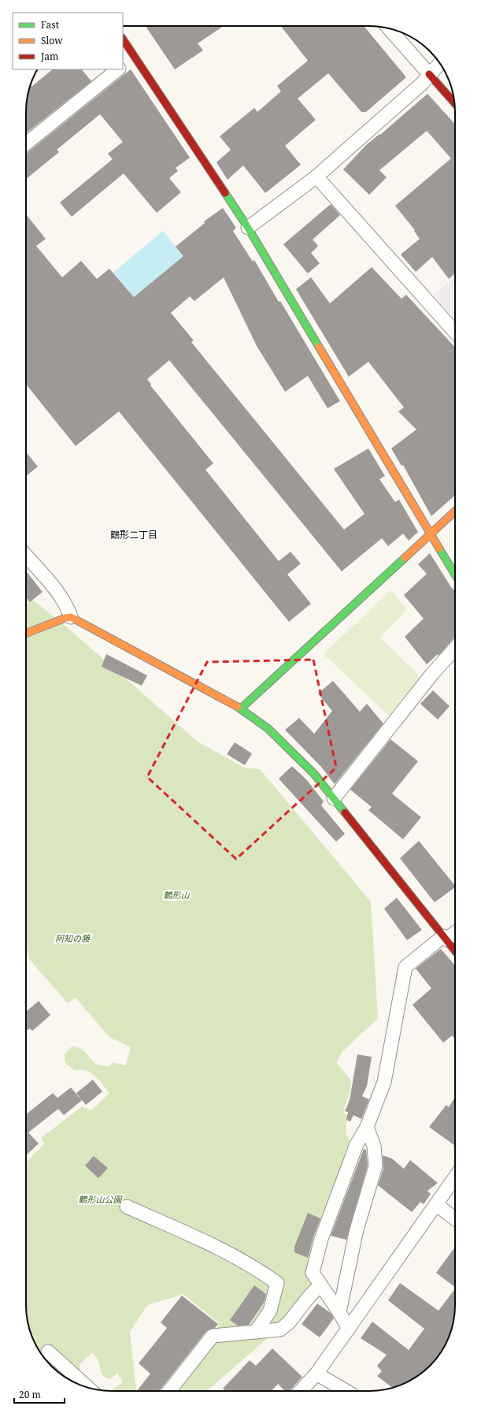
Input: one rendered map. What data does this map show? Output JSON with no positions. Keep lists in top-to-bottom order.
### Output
{
  "districts": ["鶴形二丁目"],
  "parks": ["鶴形山", "阿知の藤", "鶴形山公園"],
  "legend": ["Fast", "Slow", "Jam"],
  "scale_bar": "20 m"
}
